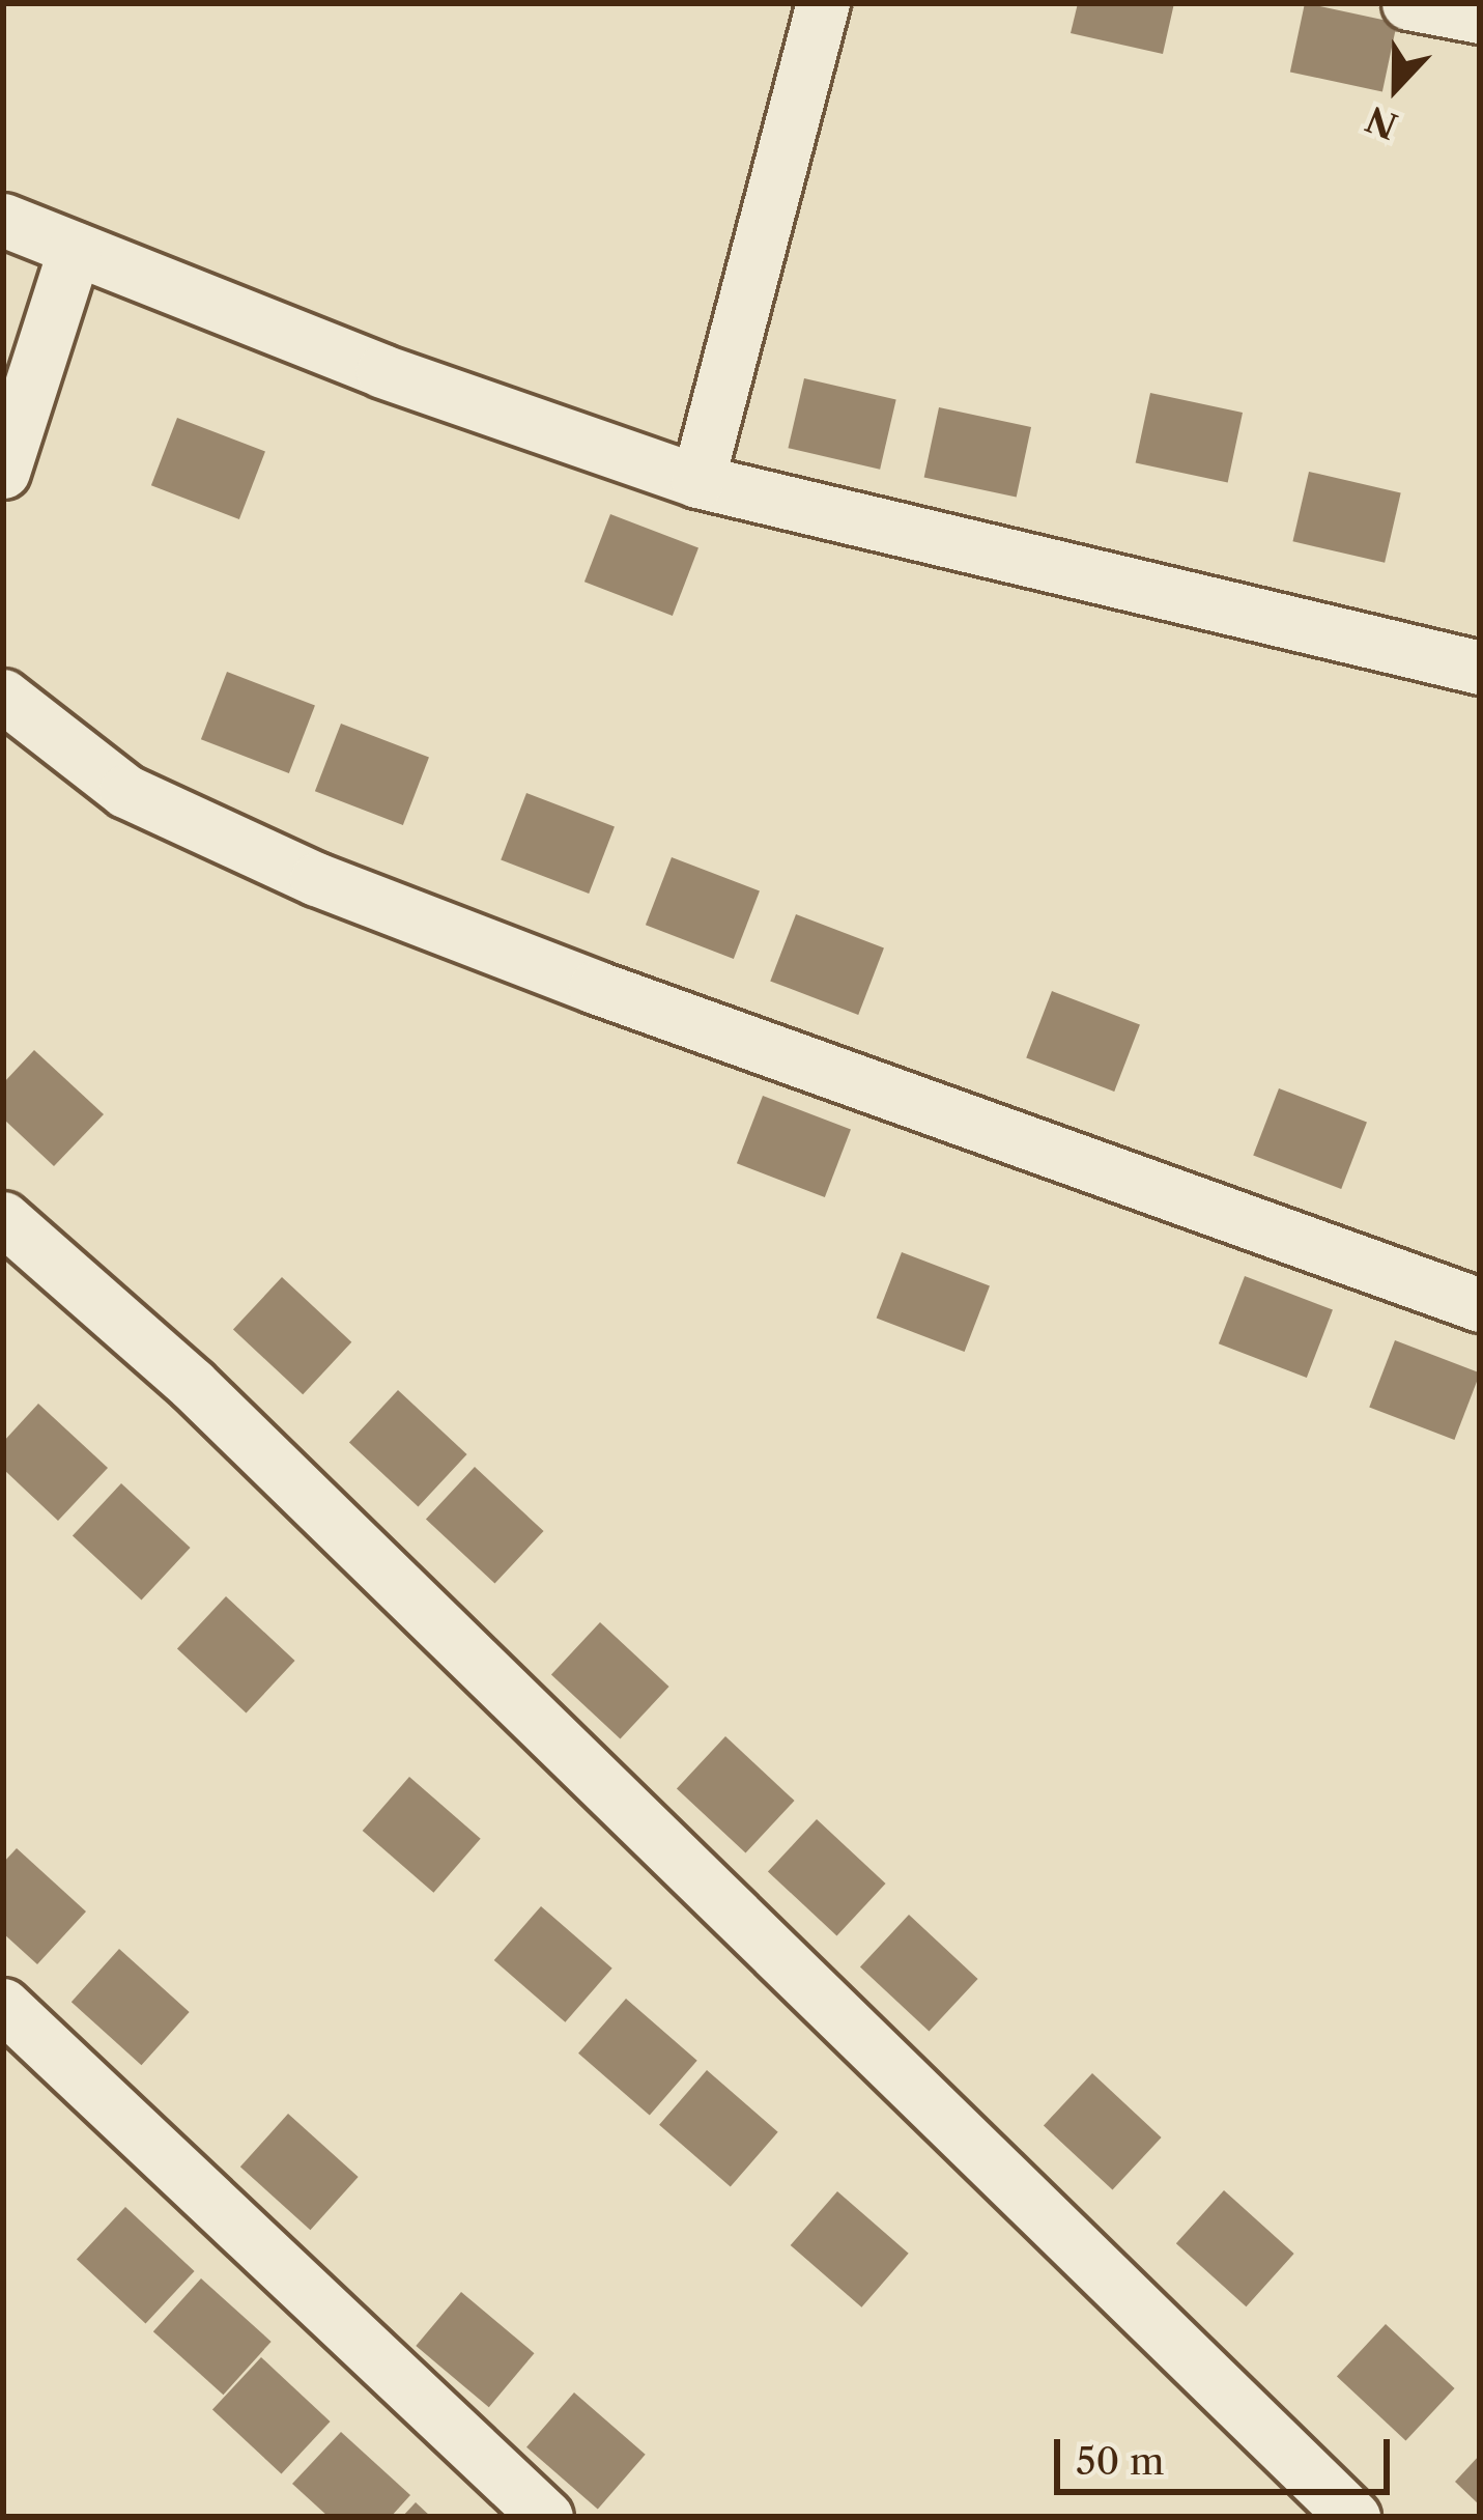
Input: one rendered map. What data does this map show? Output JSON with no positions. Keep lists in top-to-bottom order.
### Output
{
  "scale_bar": "50 m",
  "north": "bottom"
}
